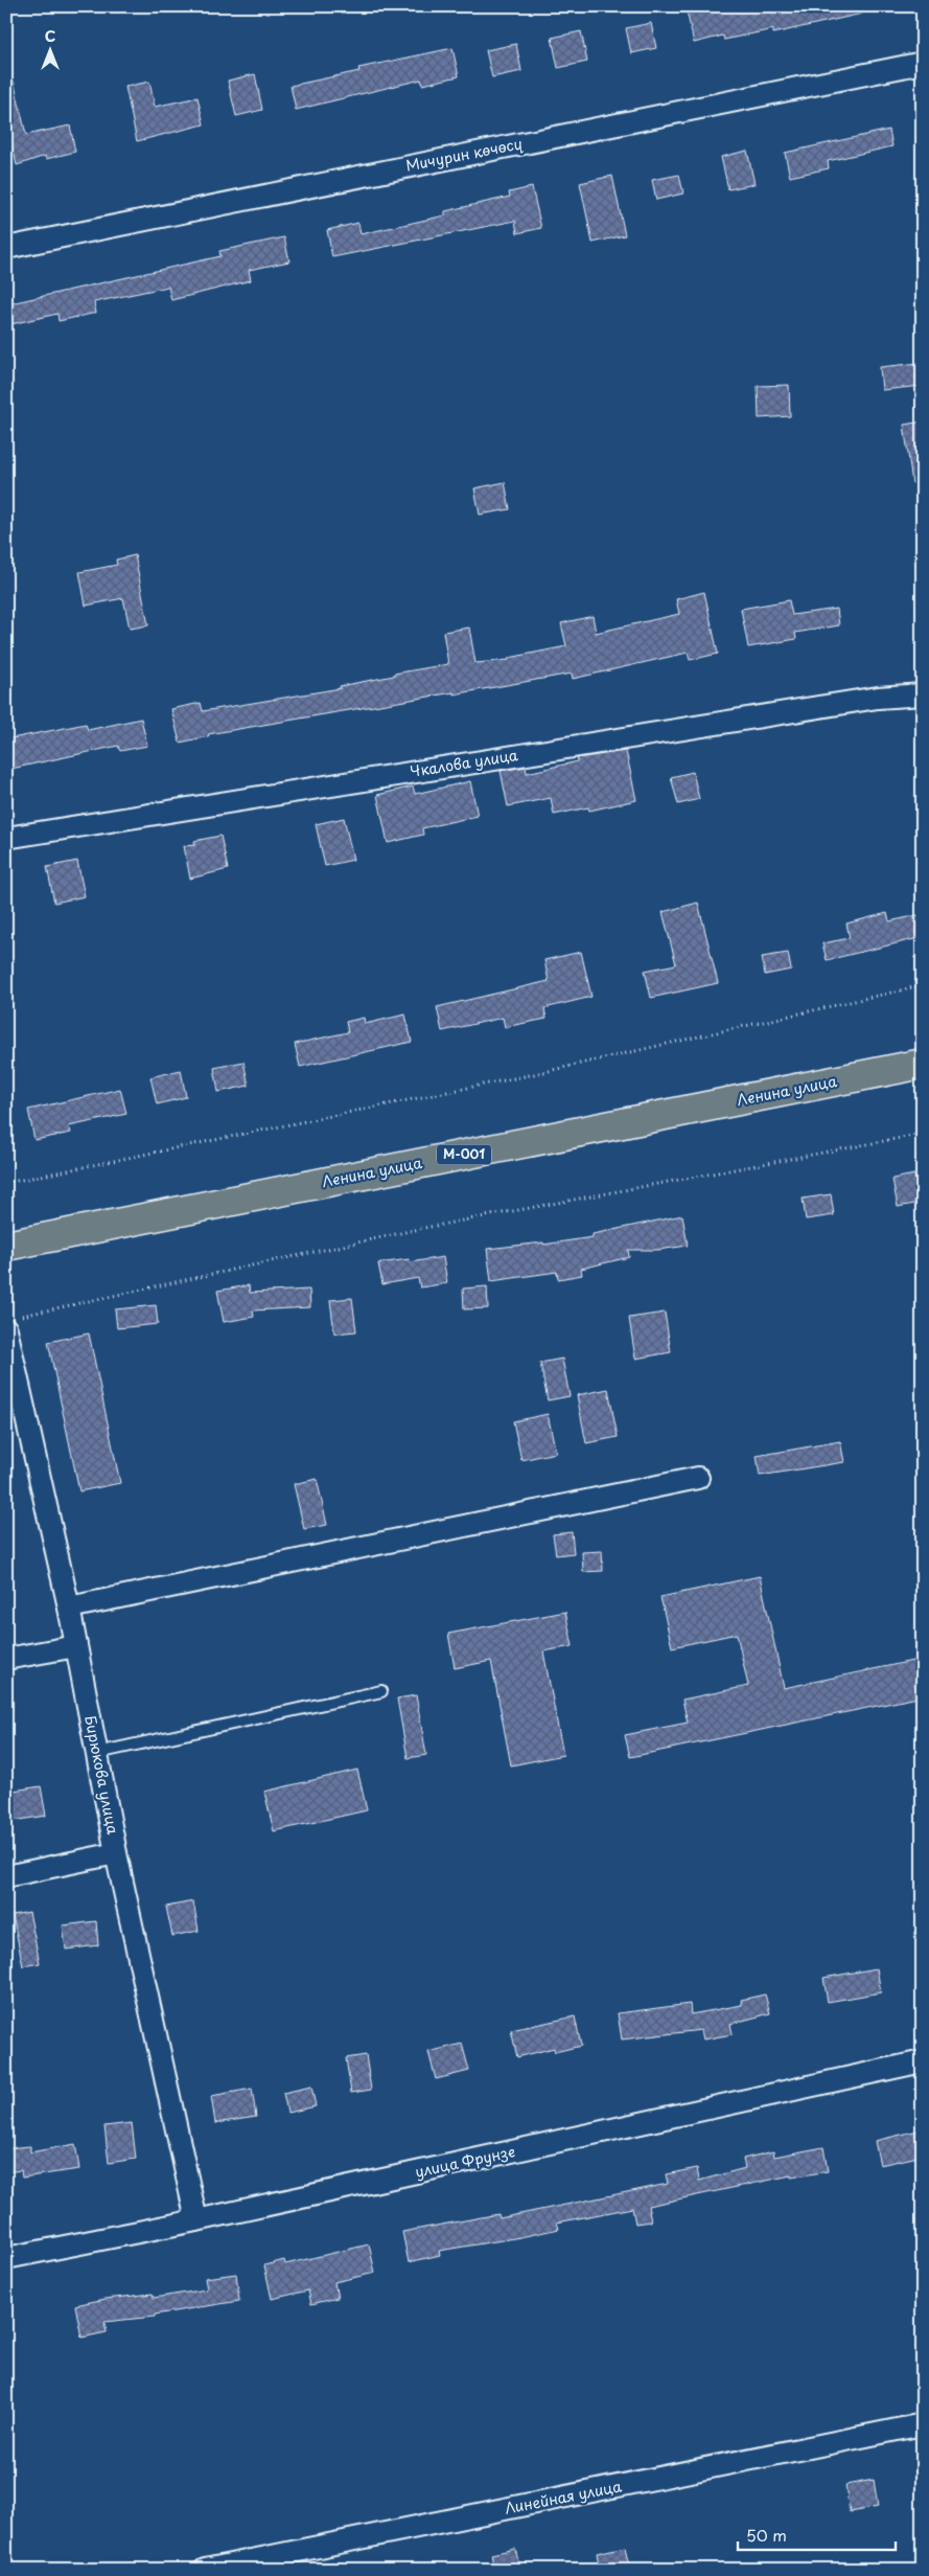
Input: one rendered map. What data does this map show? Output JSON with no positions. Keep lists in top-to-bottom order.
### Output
{
  "streets": {
    "main road": ["Ленина улица", "М-001"],
    "street": [
      "Мичурин көчөсү",
      "Чкалова улица",
      "Бирюкова улица",
      "улица Фрунзе",
      "Линейная улица"
    ]
  },
  "crossings": [
    ["Бирюкова улица", "улица Фрунзе"]
  ],
  "scale_bar": "50 m",
  "north": "top"
}
